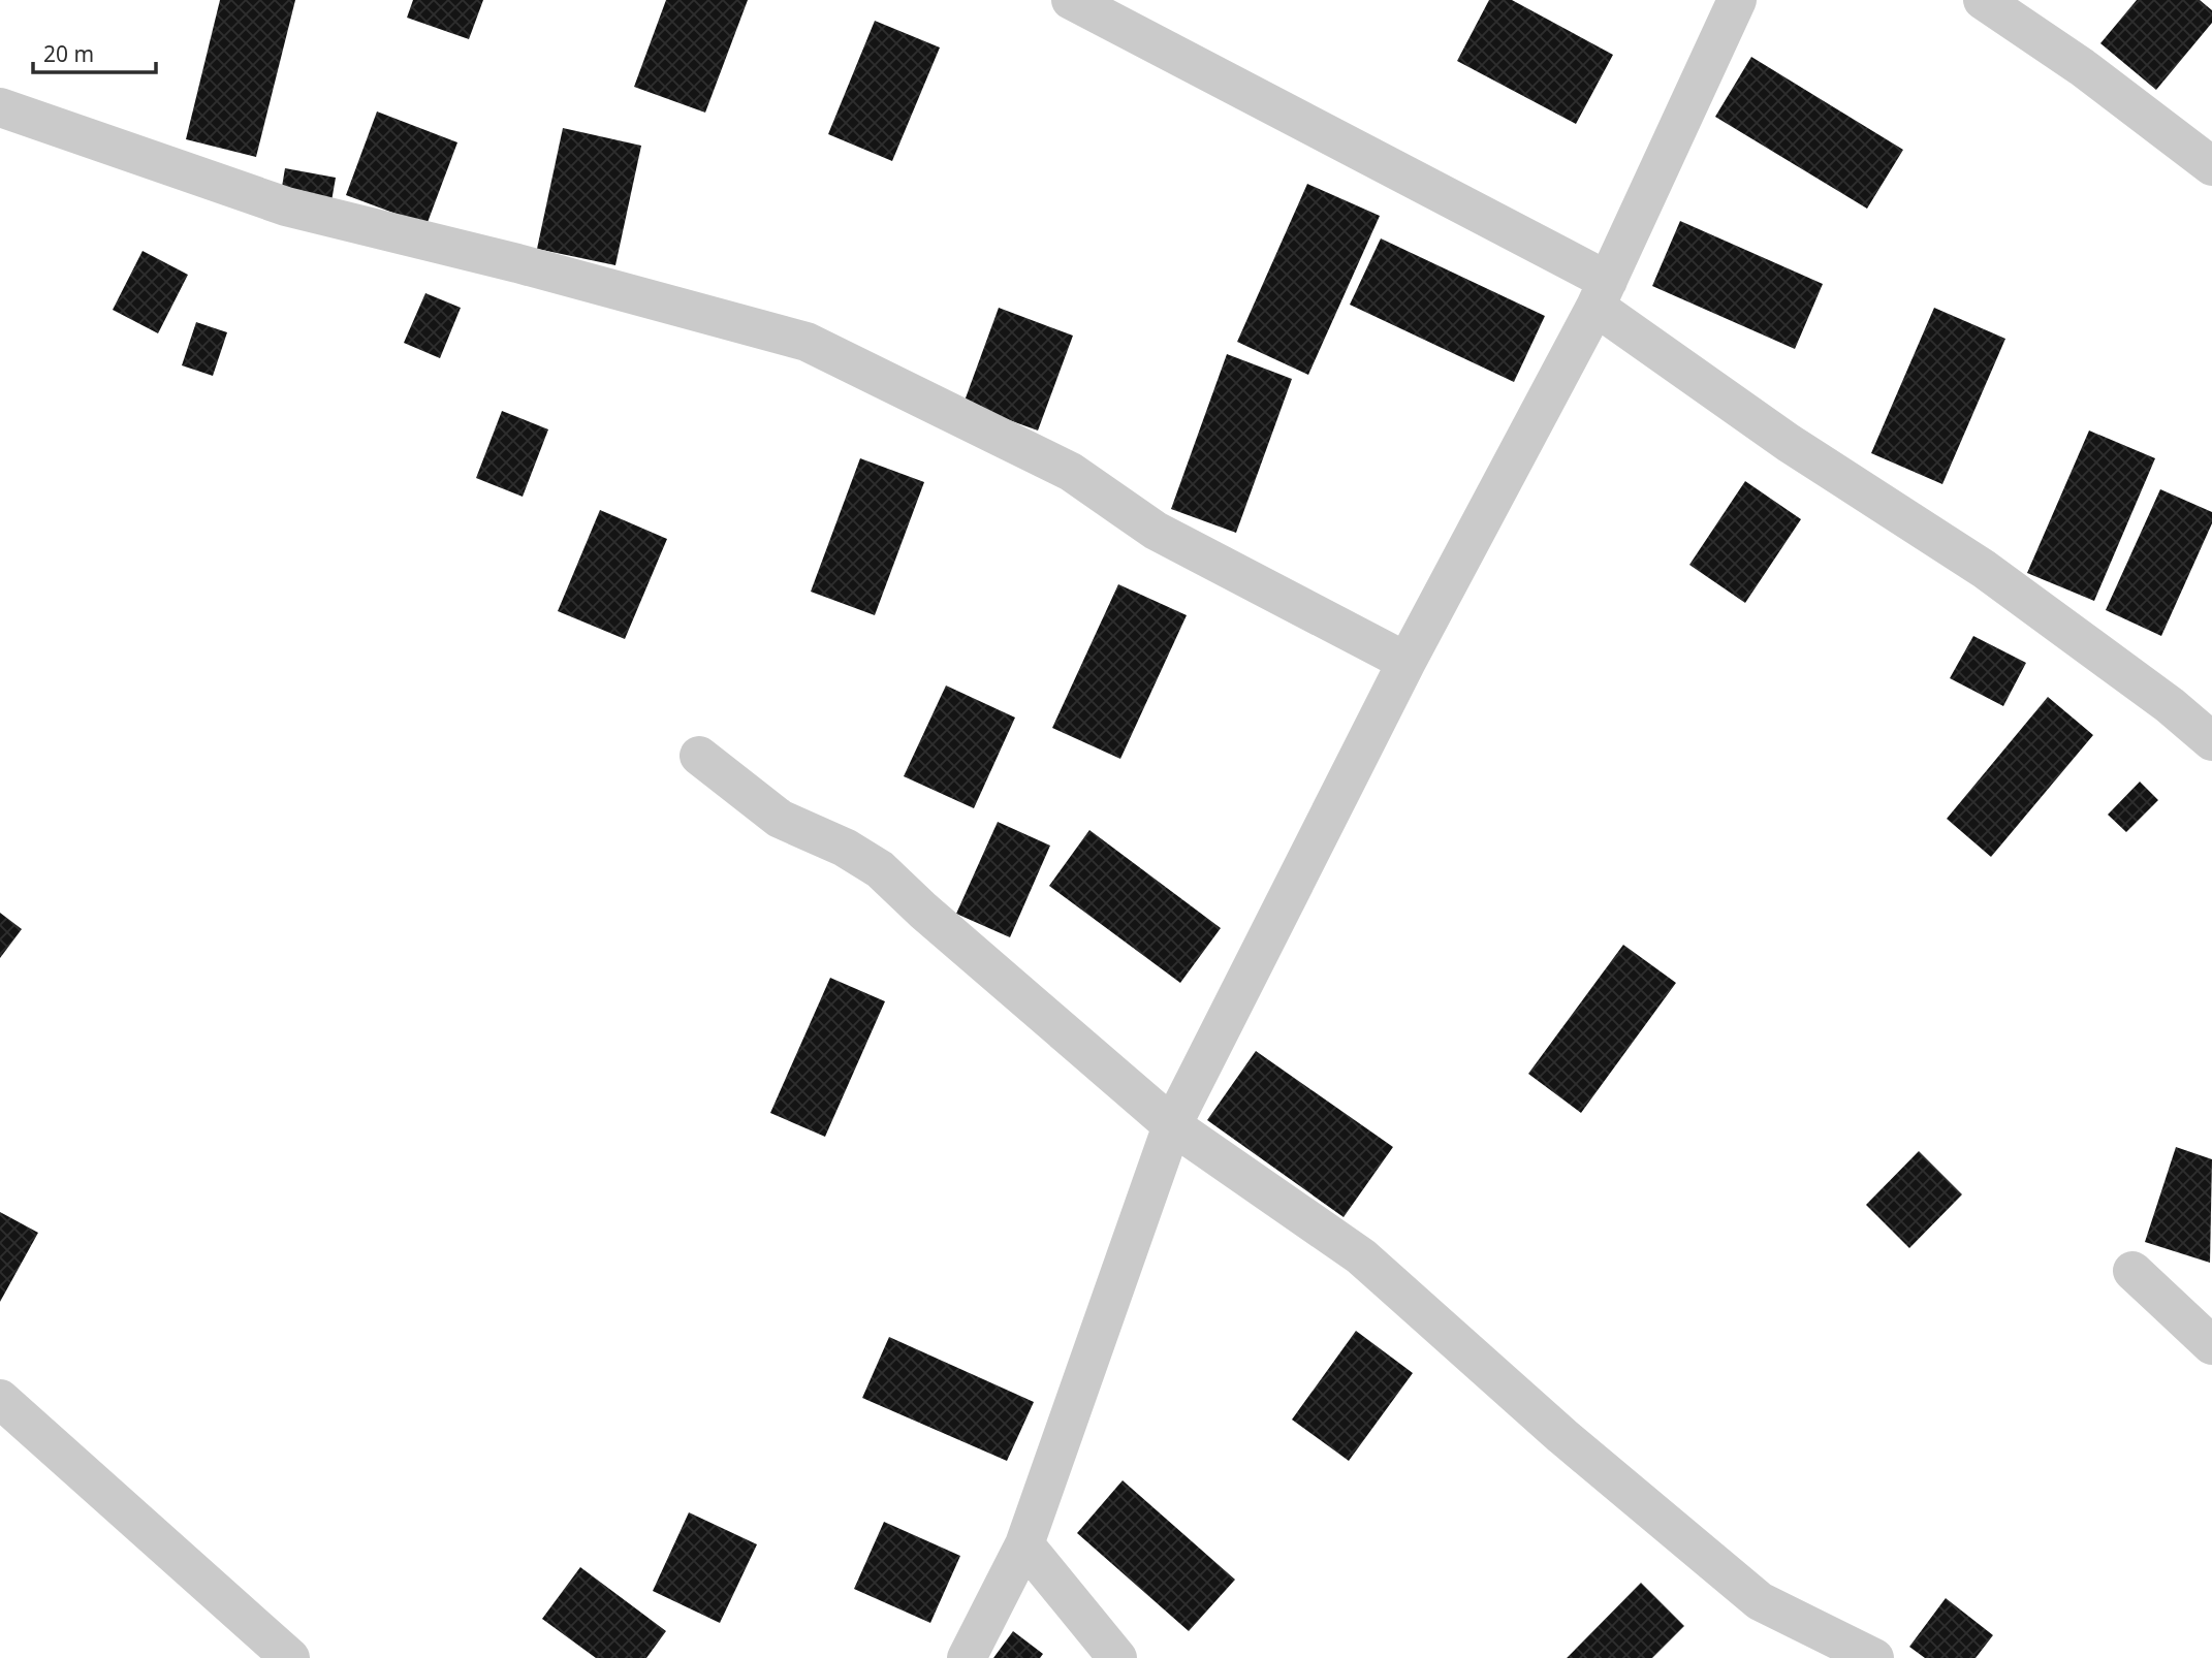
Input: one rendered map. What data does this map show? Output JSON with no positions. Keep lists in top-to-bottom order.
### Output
{
  "scale_bar": "20 m"
}
